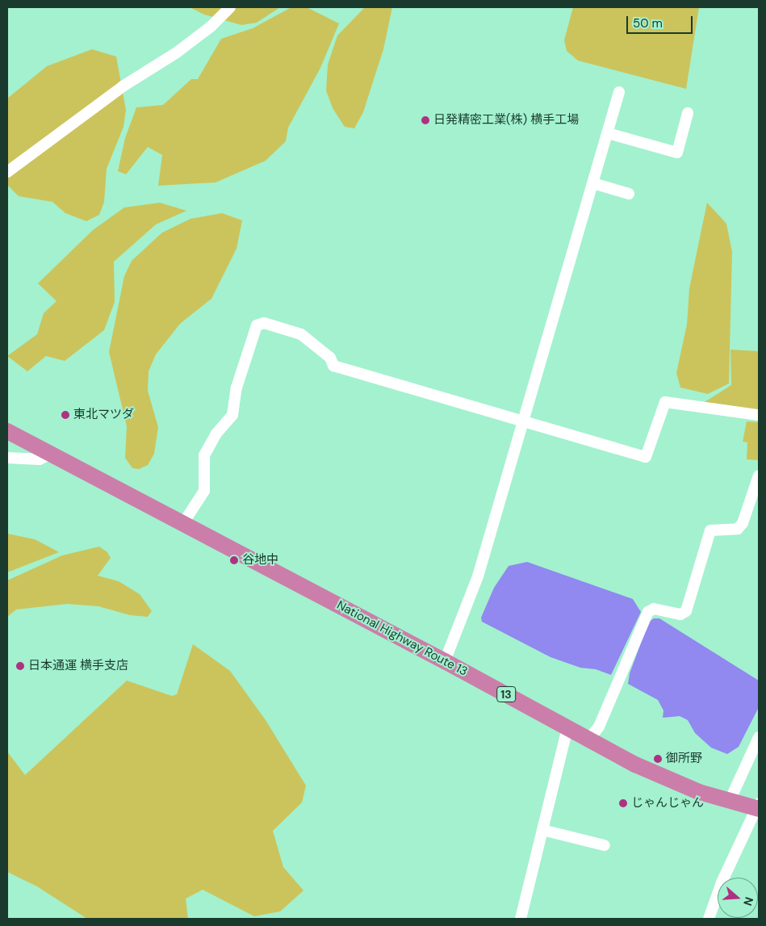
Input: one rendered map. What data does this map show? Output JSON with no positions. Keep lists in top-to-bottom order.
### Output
{
  "streets": {
    "highway": ["National Highway Route 13", "13"]
  },
  "crossings": [
    ["National Highway Route 13", "13"]
  ],
  "places": [
    "日発精密工業(株) 横手工場",
    "東北マツダ",
    "谷地中",
    "日本通運 横手支店",
    "御所野",
    "じゃんじゃん"
  ],
  "scale_bar": "50 m",
  "north": "right"
}
